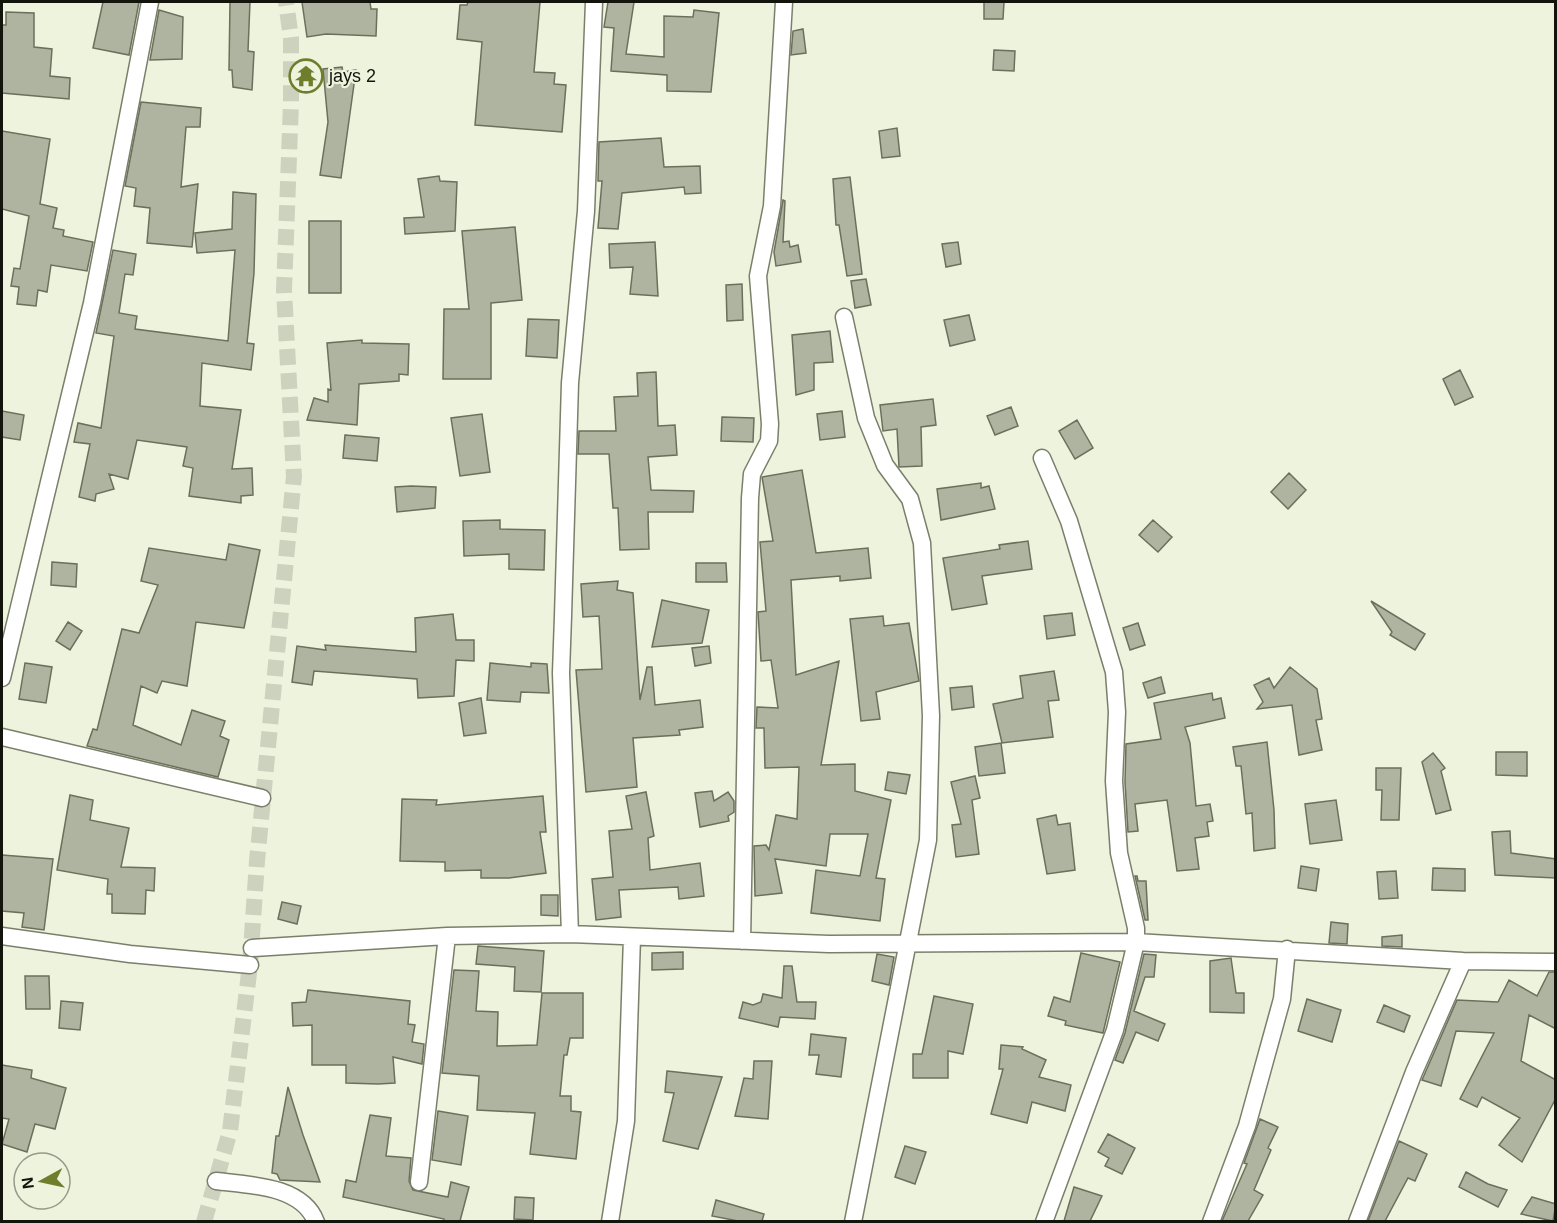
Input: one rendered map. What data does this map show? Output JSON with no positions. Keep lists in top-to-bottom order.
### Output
{
  "places": {
    "temple": ["jays 2"]
  },
  "north": "left"
}
